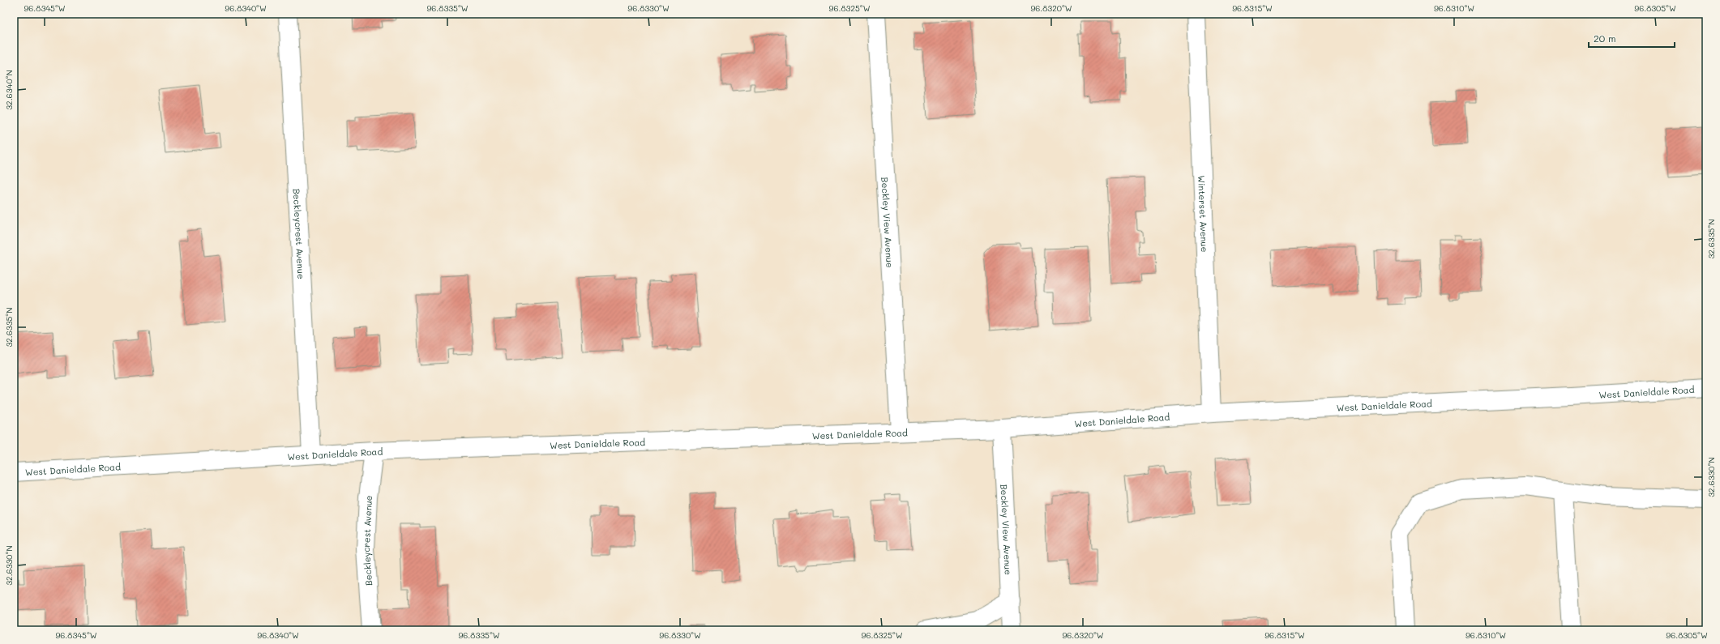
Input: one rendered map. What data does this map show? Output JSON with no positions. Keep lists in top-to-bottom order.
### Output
{
  "streets": {
    "street": [
      "Winterset Avenue",
      "Beckley View Avenue",
      "Beckleycrest Avenue",
      "West Danieldale Road"
    ]
  },
  "crossings": [
    ["Winterset Avenue", "West Danieldale Road"],
    ["Beckley View Avenue", "West Danieldale Road"],
    ["Beckleycrest Avenue", "West Danieldale Road"]
  ],
  "scale_bar": "20 m",
  "coordinates": [
    "96.8345°W",
    "96.8340°W",
    "96.8335°W",
    "96.8330°W",
    "96.8325°W",
    "96.8320°W",
    "96.8315°W",
    "96.8310°W",
    "96.8305°W",
    "32.6340°N",
    "32.6335°N",
    "32.6330°N"
  ]
}
